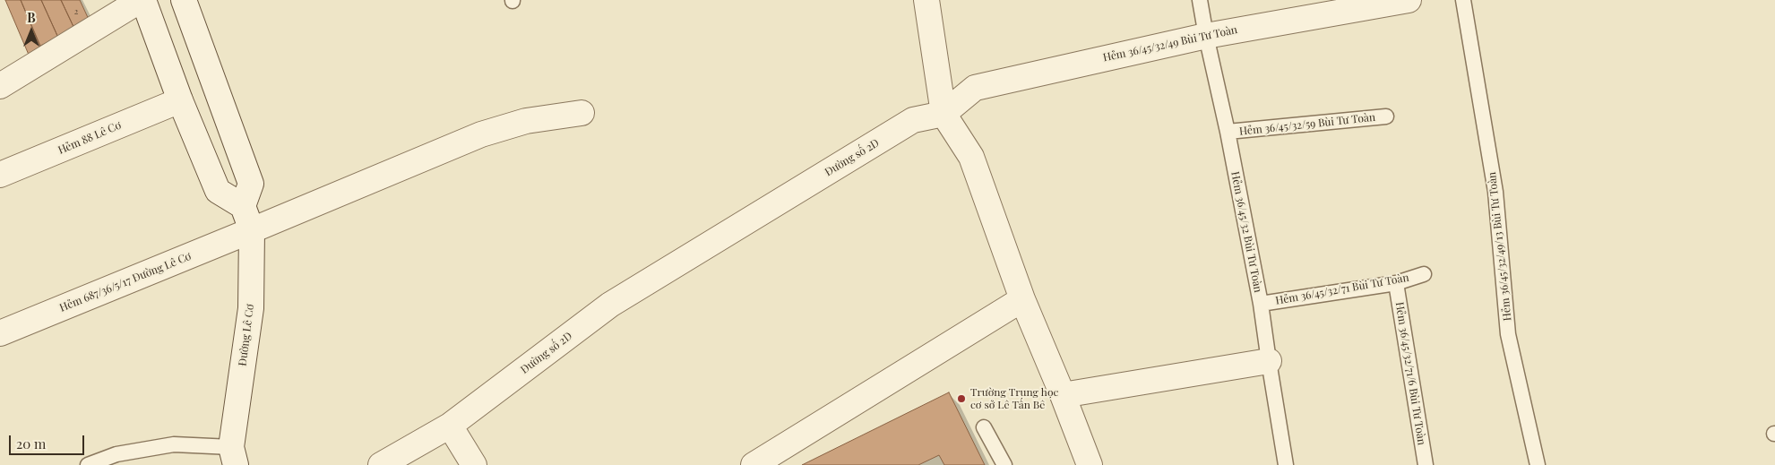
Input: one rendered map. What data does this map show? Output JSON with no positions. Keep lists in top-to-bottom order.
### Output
{
  "streets": {
    "street": [
      "Hẻm 36/45/32/49 Bùi Tư Toàn",
      "Hẻm 88 Lê Cơ",
      "Đường số 2D",
      "Hẻm 687/36/5/17 Đường Lê Cơ",
      "Đường Lê Cơ"
    ],
    "lane": [
      "Hẻm 36/45/32/59 Bùi Tư Toàn",
      "Hẻm 36/45/32 Bùi Tư Toàn",
      "Hẻm 36/45/32/49/13 Bùi Tư Toàn",
      "Hẻm 36/45/32/71 Bùi Tư Toàn",
      "Hẻm 36/45/32/71/6 Bùi Tư Toàn"
    ]
  },
  "crossings": [
    ["Hẻm 36/45/32/49 Bùi Tư Toàn", "Đường số 2D"],
    ["Hẻm 36/45/32/49 Bùi Tư Toàn", "Hẻm 36/45/32 Bùi Tư Toàn"],
    ["Hẻm 36/45/32/59 Bùi Tư Toàn", "Hẻm 36/45/32 Bùi Tư Toàn"],
    ["Hẻm 36/45/32 Bùi Tư Toàn", "Hẻm 36/45/32/71 Bùi Tư Toàn"],
    ["Hẻm 687/36/5/17 Đường Lê Cơ", "Đường Lê Cơ"],
    ["Hẻm 36/45/32/71 Bùi Tư Toàn", "Hẻm 36/45/32/71/6 Bùi Tư Toàn"]
  ],
  "places": ["Trường Trung học cơ sở Lê Tấn Bê"],
  "house_numbers": ["2"],
  "scale_bar": "20 m",
  "north": "top"
}
